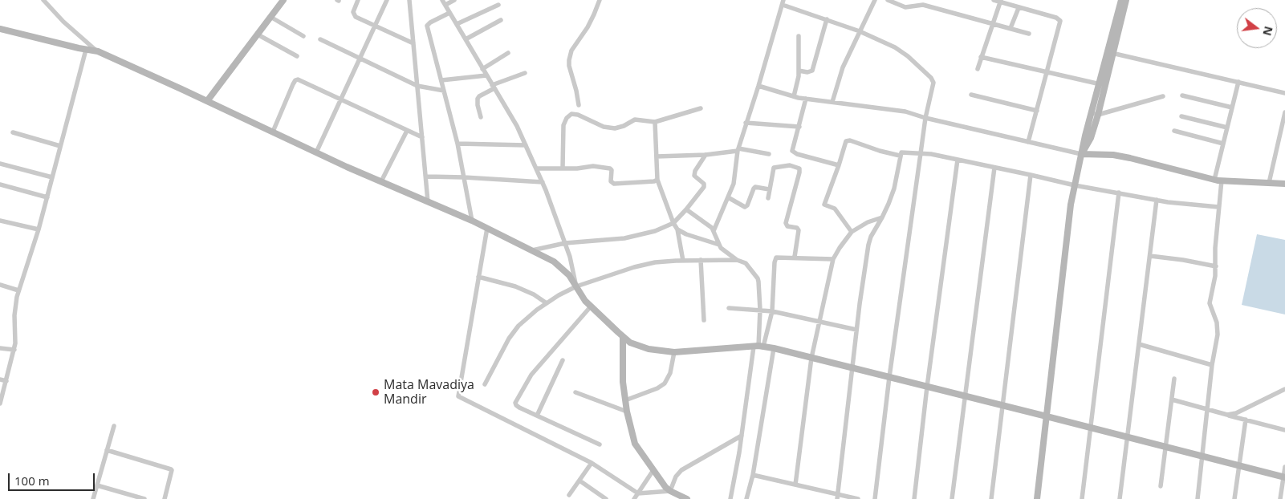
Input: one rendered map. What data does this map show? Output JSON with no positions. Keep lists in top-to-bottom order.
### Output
{
  "places": ["Mata Mavadiya Mandir"],
  "scale_bar": "100 m",
  "north": "right"
}
